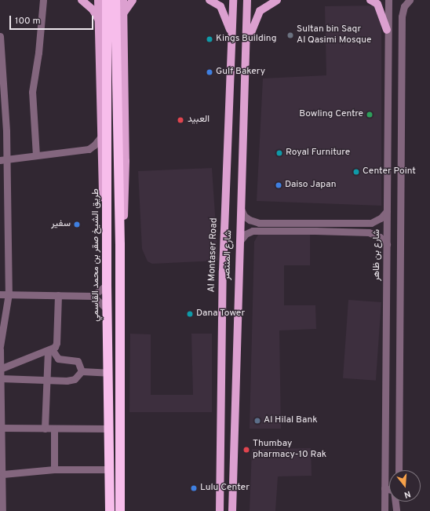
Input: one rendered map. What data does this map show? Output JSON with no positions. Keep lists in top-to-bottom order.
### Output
{
  "streets": {
    "highway": ["طريق الشيخ صقر بن محمد القاسمي"],
    "main road": ["Al Montaser Road", "شارع المنتصر"],
    "street": ["شارع بن ظاهر"]
  },
  "places": [
    "Sultan bin Saqr Al Qasimi Mosque",
    "Kings Building",
    "Gulf Bakery",
    "Bowling Centre",
    "العبيد",
    "Royal Furniture",
    "Center Point",
    "Daiso Japan",
    "سفير",
    "Dana Tower",
    "Al Hilal Bank",
    "Thumbay pharmacy-10 Rak",
    "Lulu Center"
  ],
  "scale_bar": "100 m",
  "north": "bottom"
}
